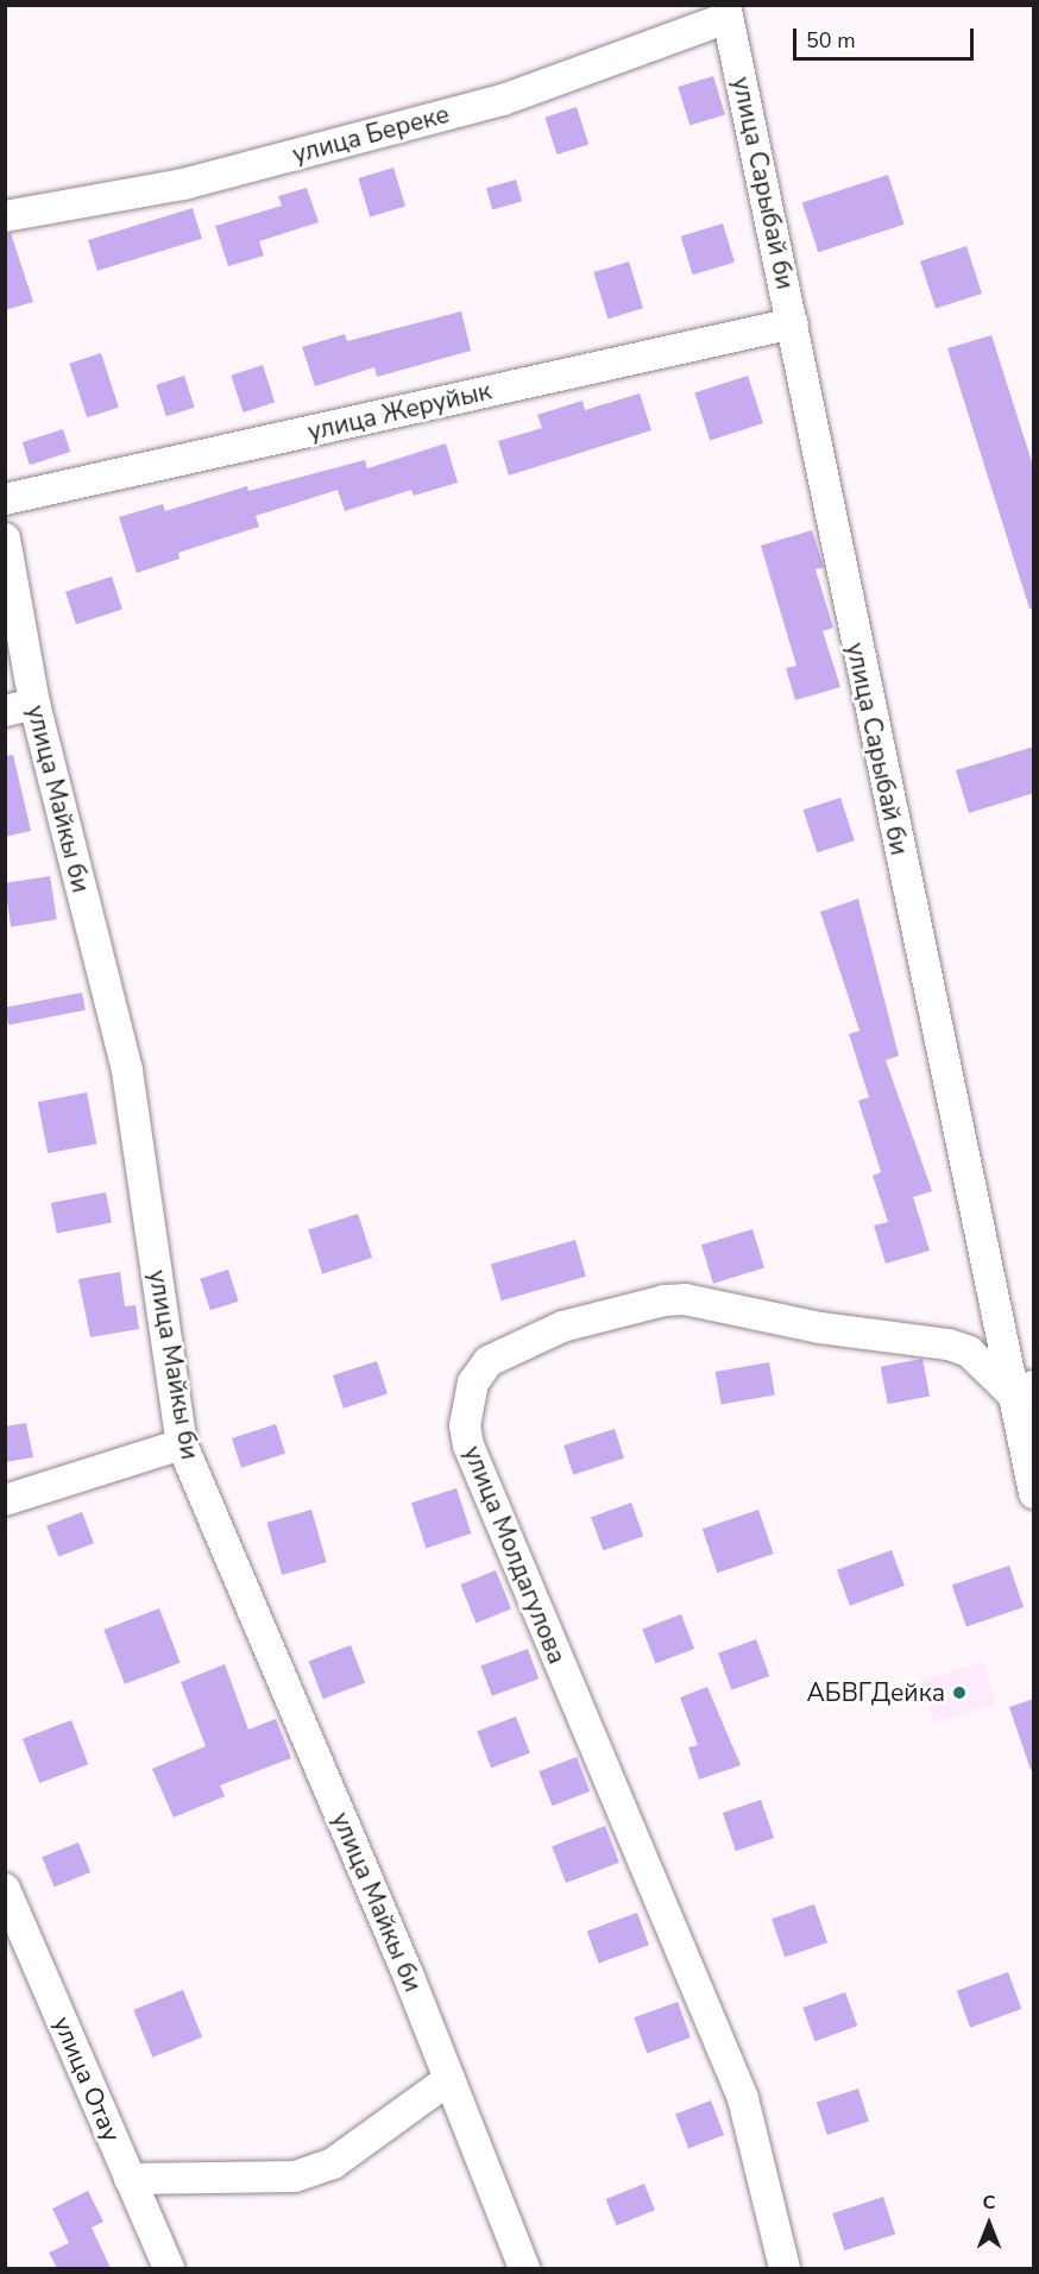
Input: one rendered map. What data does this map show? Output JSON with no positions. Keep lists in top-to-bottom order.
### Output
{
  "streets": {
    "street": [
      "улица Береке",
      "улица Сарыбай би",
      "улица Жеруйык",
      "улица Майкы би",
      "улица Молдагулова",
      "улица Отау"
    ]
  },
  "crossings": [
    ["улица Береке", "улица Сарыбай би"],
    ["улица Сарыбай би", "улица Жеруйык"],
    ["улица Сарыбай би", "улица Молдагулова"]
  ],
  "places": ["АБВГДейка"],
  "scale_bar": "50 m",
  "north": "top"
}
